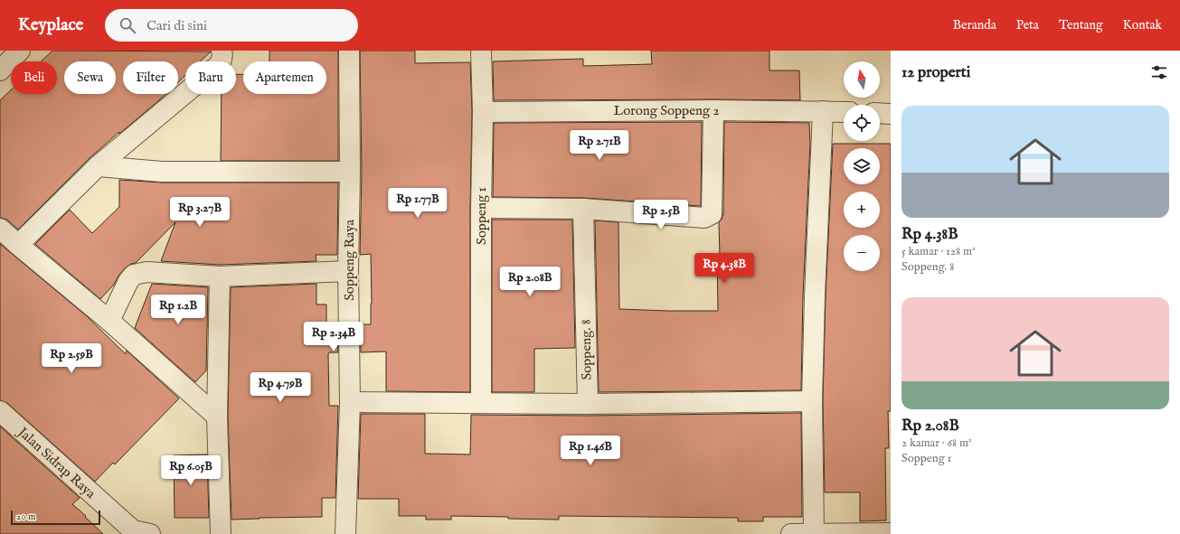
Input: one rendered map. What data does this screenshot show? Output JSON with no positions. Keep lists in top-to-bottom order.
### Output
{
  "streets": {
    "street": [
      "Lorong Soppeng 2",
      "Soppeng 1",
      "Soppeng Raya",
      "Soppeng. 8",
      "Jalan Sidrap Raya"
    ]
  },
  "crossings": [
    ["Lorong Soppeng 2", "Soppeng 1"]
  ],
  "scale_bar": "20 m",
  "north": "top",
  "page": {
    "header": "Keyplace",
    "search": "Cari di sini",
    "nav": [
      "Beranda",
      "Peta",
      "Tentang",
      "Kontak"
    ],
    "heading": "12 properti",
    "map_buttons": ["+", "−"],
    "chip": [
      "Beli",
      "Sewa",
      "Filter",
      "Baru",
      "Apartemen"
    ],
    "list": [
      {
        "name": "Rp 4.38B",
        "note": "5 kamar · 128 m² · Soppeng. 8"
      },
      {
        "name": "Rp 2.08B",
        "note": "2 kamar · 68 m² · Soppeng 1"
      }
    ],
    "price": [
      "Rp 2.71B",
      "Rp 1.77B",
      "Rp 3.27B",
      "Rp 2.5B",
      "Rp 4.38B",
      "Rp 2.08B",
      "Rp 1.2B",
      "Rp 2.34B",
      "Rp 2.59B",
      "Rp 4.79B",
      "Rp 1.46B",
      "Rp 6.05B"
    ],
    "scale": "20 m"
  }
}
